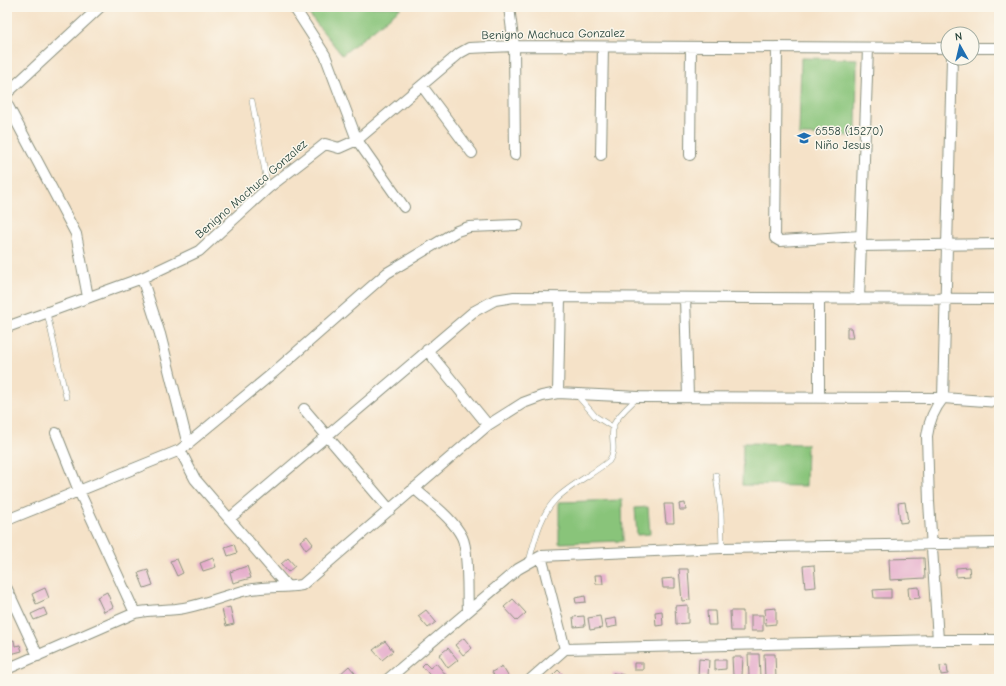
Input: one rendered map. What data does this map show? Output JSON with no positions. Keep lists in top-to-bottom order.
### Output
{
  "streets": {
    "street": ["Benigno Machuca Gonzalez"]
  },
  "places": {
    "school or university": ["6558 (15270) Niño Jesus"]
  },
  "north": "top"
}
